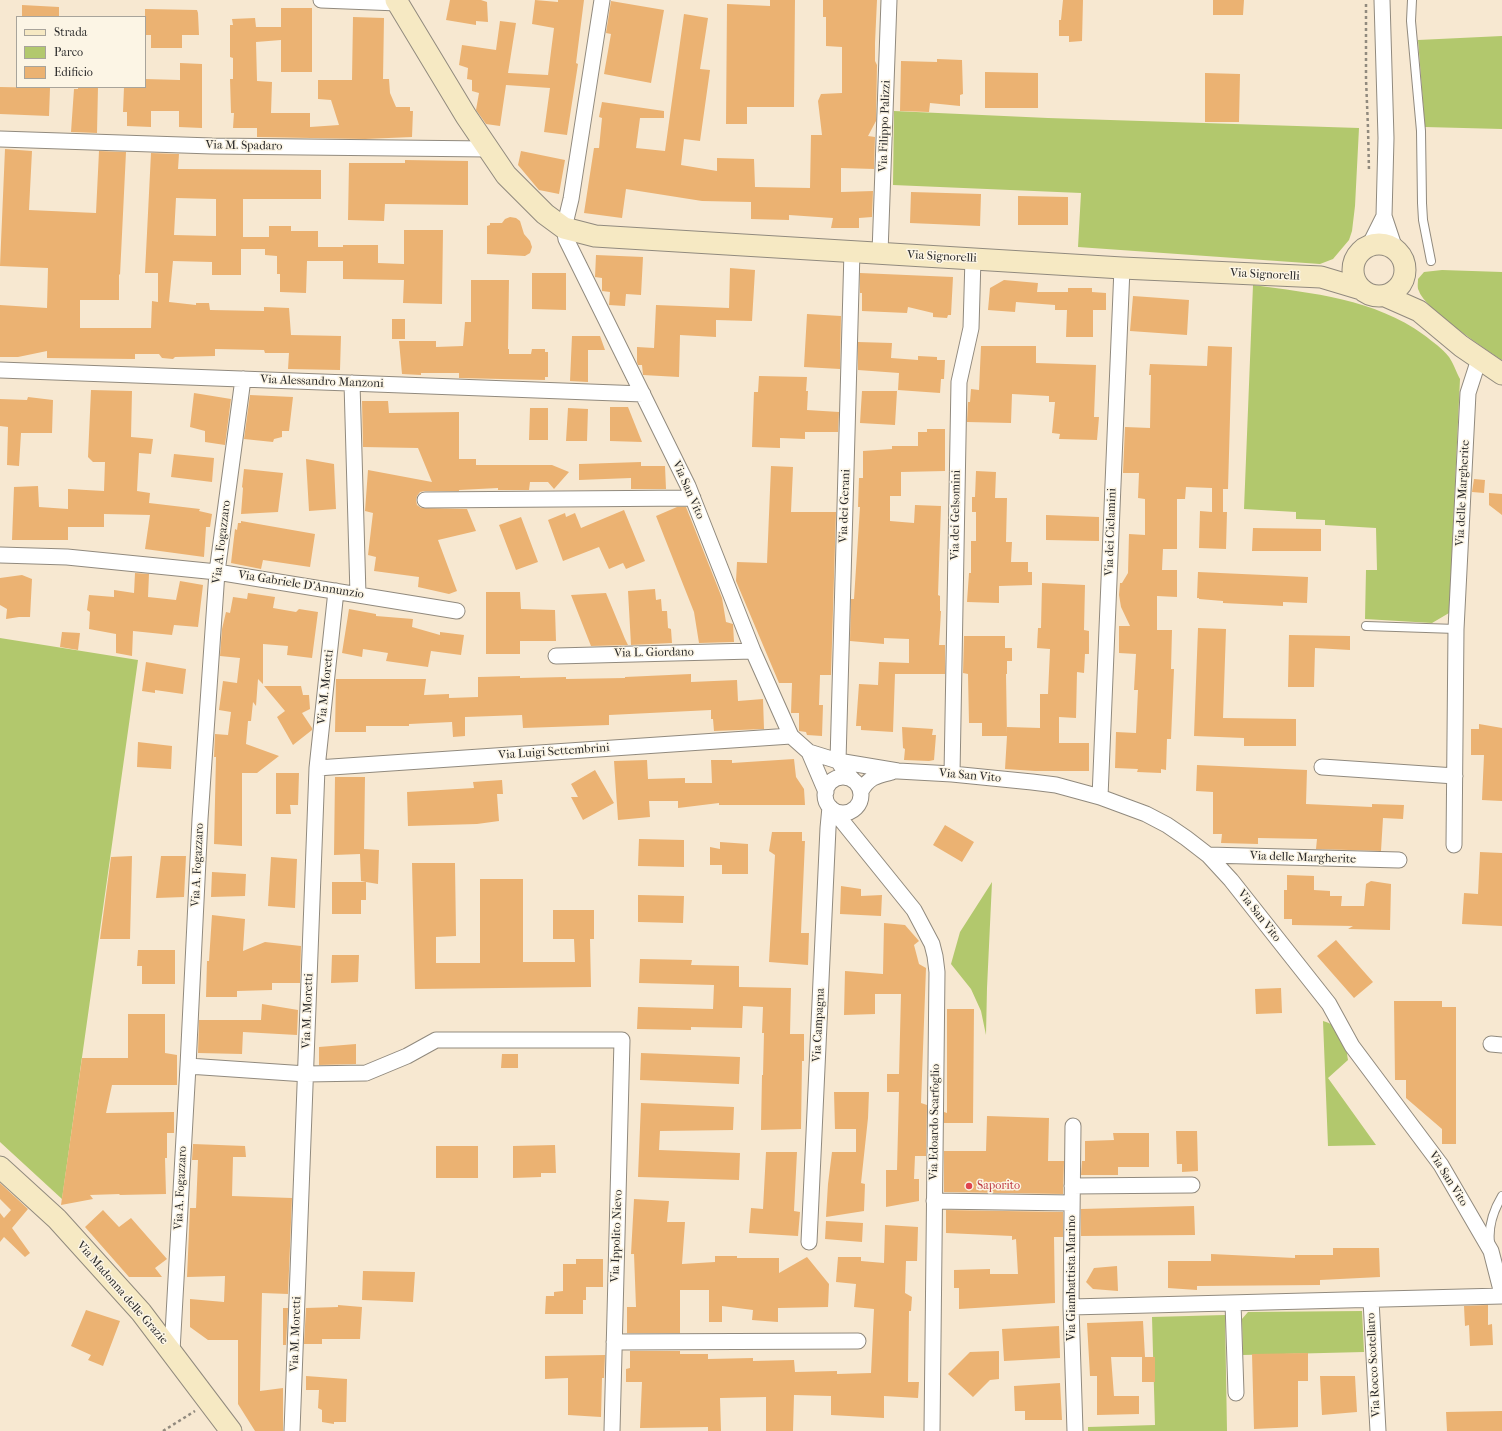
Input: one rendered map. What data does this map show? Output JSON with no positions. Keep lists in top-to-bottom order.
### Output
{
  "streets": {
    "street": [
      "Via Filippo Palizzi",
      "Via M. Spadaro",
      "Via Signorelli",
      "Via Alessandro Manzoni",
      "Via San Vito",
      "Via delle Margherite",
      "Via dei Gerani",
      "Via dei Gelsomini",
      "Via dei Ciclamini",
      "Via A. Fogazzaro",
      "Via Gabriele D'Annunzio",
      "Via L. Giordano",
      "Via M. Moretti",
      "Via Luigi Settembrini",
      "Via Campagna",
      "Via Edoardo Scarfoglio",
      "Via Ippolito Nievo",
      "Via Giambattista Marino",
      "Via Madonna delle Grazie",
      "Via Rocco Scotellaro"
    ]
  },
  "crossings": [
    ["Via Filippo Palizzi", "Via Signorelli"],
    ["Via Signorelli", "Via San Vito"],
    ["Via Signorelli", "Via dei Gerani"],
    ["Via Signorelli", "Via dei Gelsomini"],
    ["Via Signorelli", "Via dei Ciclamini"],
    ["Via Alessandro Manzoni", "Via San Vito"],
    ["Via Alessandro Manzoni", "Via A. Fogazzaro"],
    ["Via San Vito", "Via delle Margherite"],
    ["Via San Vito", "Via dei Gerani"],
    ["Via San Vito", "Via dei Gelsomini"],
    ["Via San Vito", "Via dei Ciclamini"],
    ["Via San Vito", "Via L. Giordano"],
    ["Via San Vito", "Via Luigi Settembrini"],
    ["Via San Vito", "Via Campagna"],
    ["Via San Vito", "Via Edoardo Scarfoglio"],
    ["Via A. Fogazzaro", "Via Gabriele D'Annunzio"],
    ["Via A. Fogazzaro", "Via Madonna delle Grazie"],
    ["Via Gabriele D'Annunzio", "Via M. Moretti"],
    ["Via M. Moretti", "Via Luigi Settembrini"],
    ["Via M. Moretti", "Via Ippolito Nievo"],
    ["Via Campagna", "Via Edoardo Scarfoglio"]
  ],
  "places": ["Saporito"],
  "legend": ["Strada", "Parco", "Edificio"]
}
